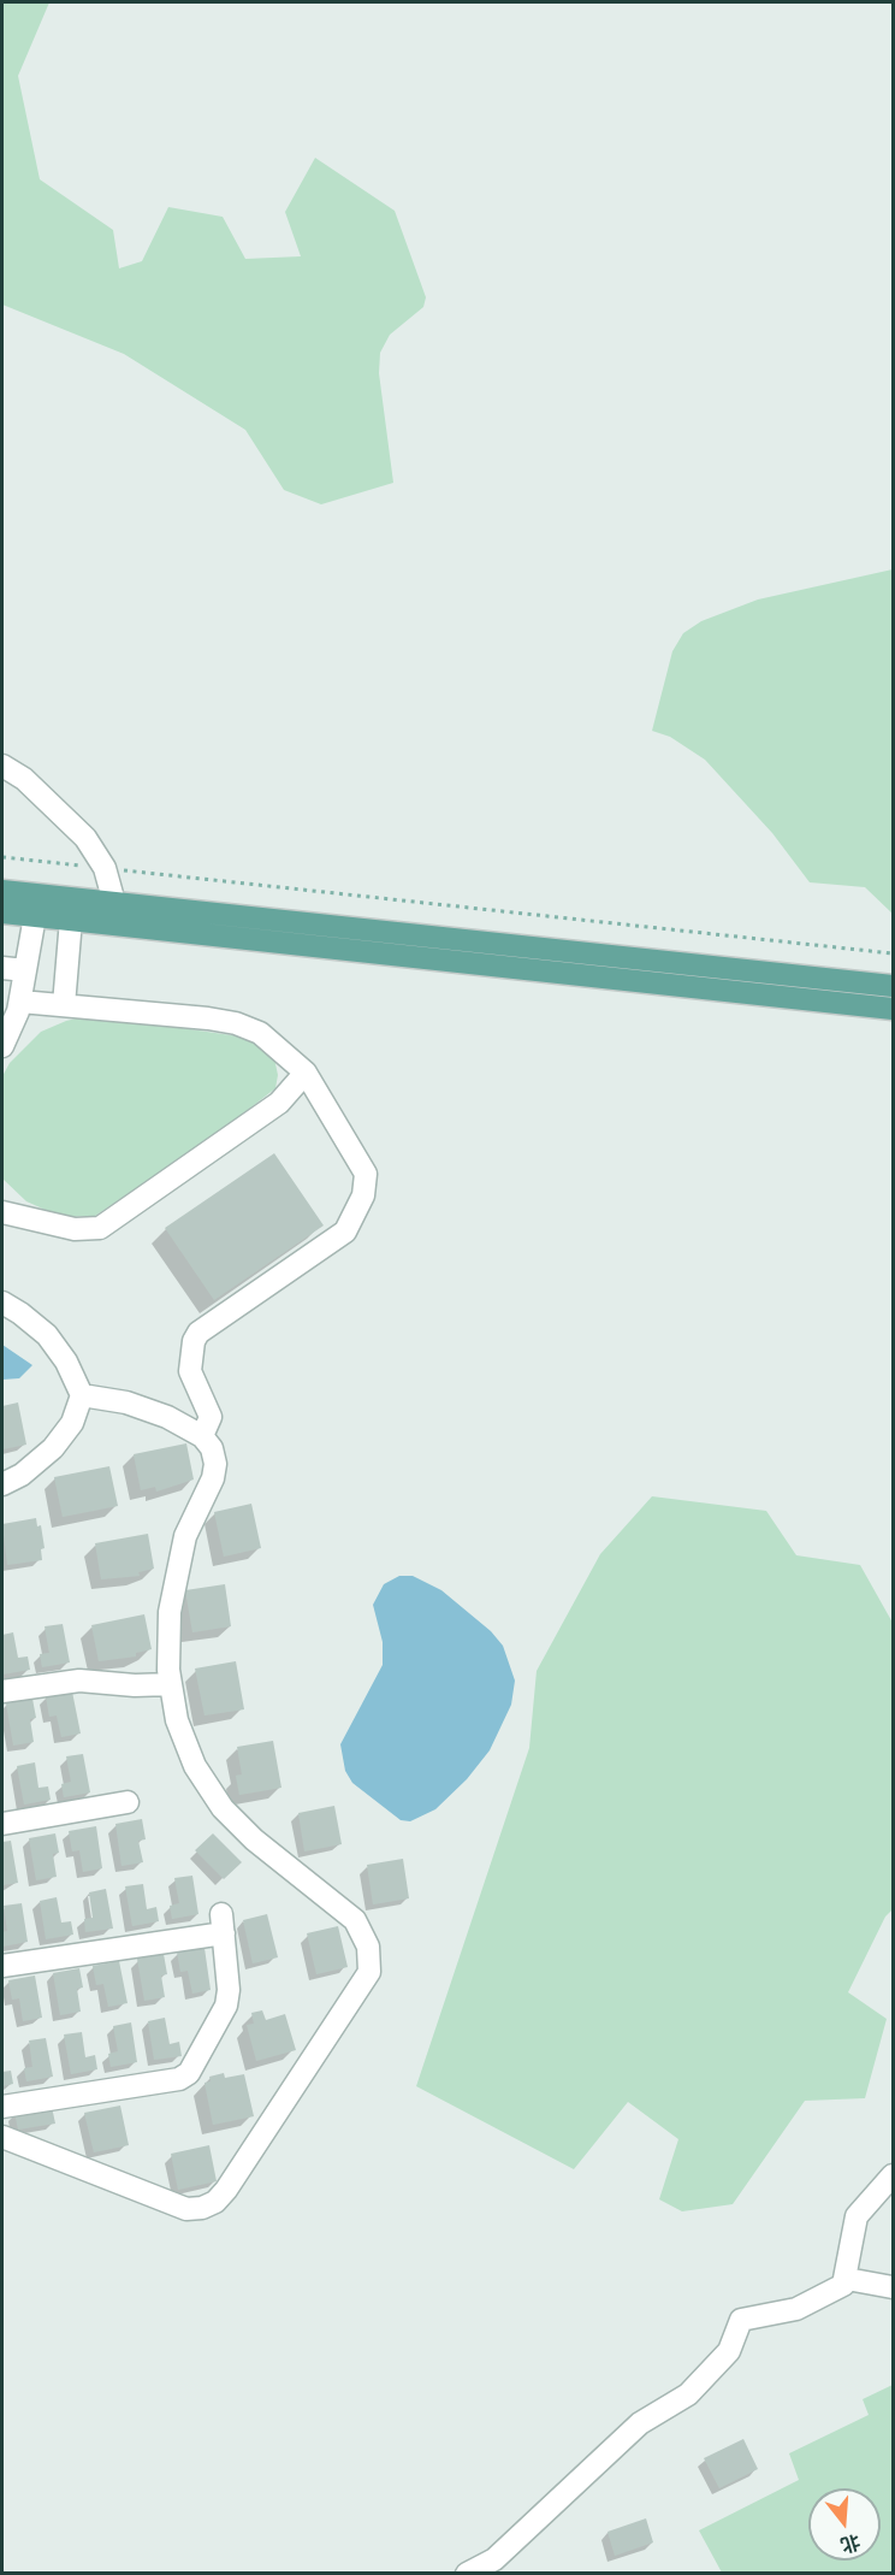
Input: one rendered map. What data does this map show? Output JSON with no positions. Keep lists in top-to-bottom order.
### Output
{
  "north": "bottom"
}
